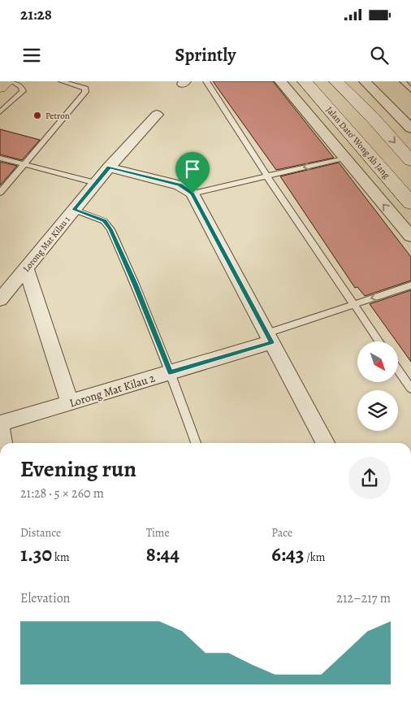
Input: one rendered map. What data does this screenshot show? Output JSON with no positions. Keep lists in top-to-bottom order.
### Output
{
  "streets": {
    "main road": ["Jalan Dato' Wong Ah Jang"],
    "street": ["Lorong Mat Kilau 1", "Lorong Mat Kilau 2"]
  },
  "places": ["Petron"],
  "north": "bottom right",
  "page": {
    "status": "21:28",
    "header": "Sprintly",
    "heading": ["Evening run", "21:28 · 5 × 260 m"],
    "stats": [
      ["Distance", "1.30 km"],
      ["Time", "8:44"],
      ["Pace", "6:43 /km"]
    ],
    "chart": ["Elevation", "212–217 m"]
  }
}
